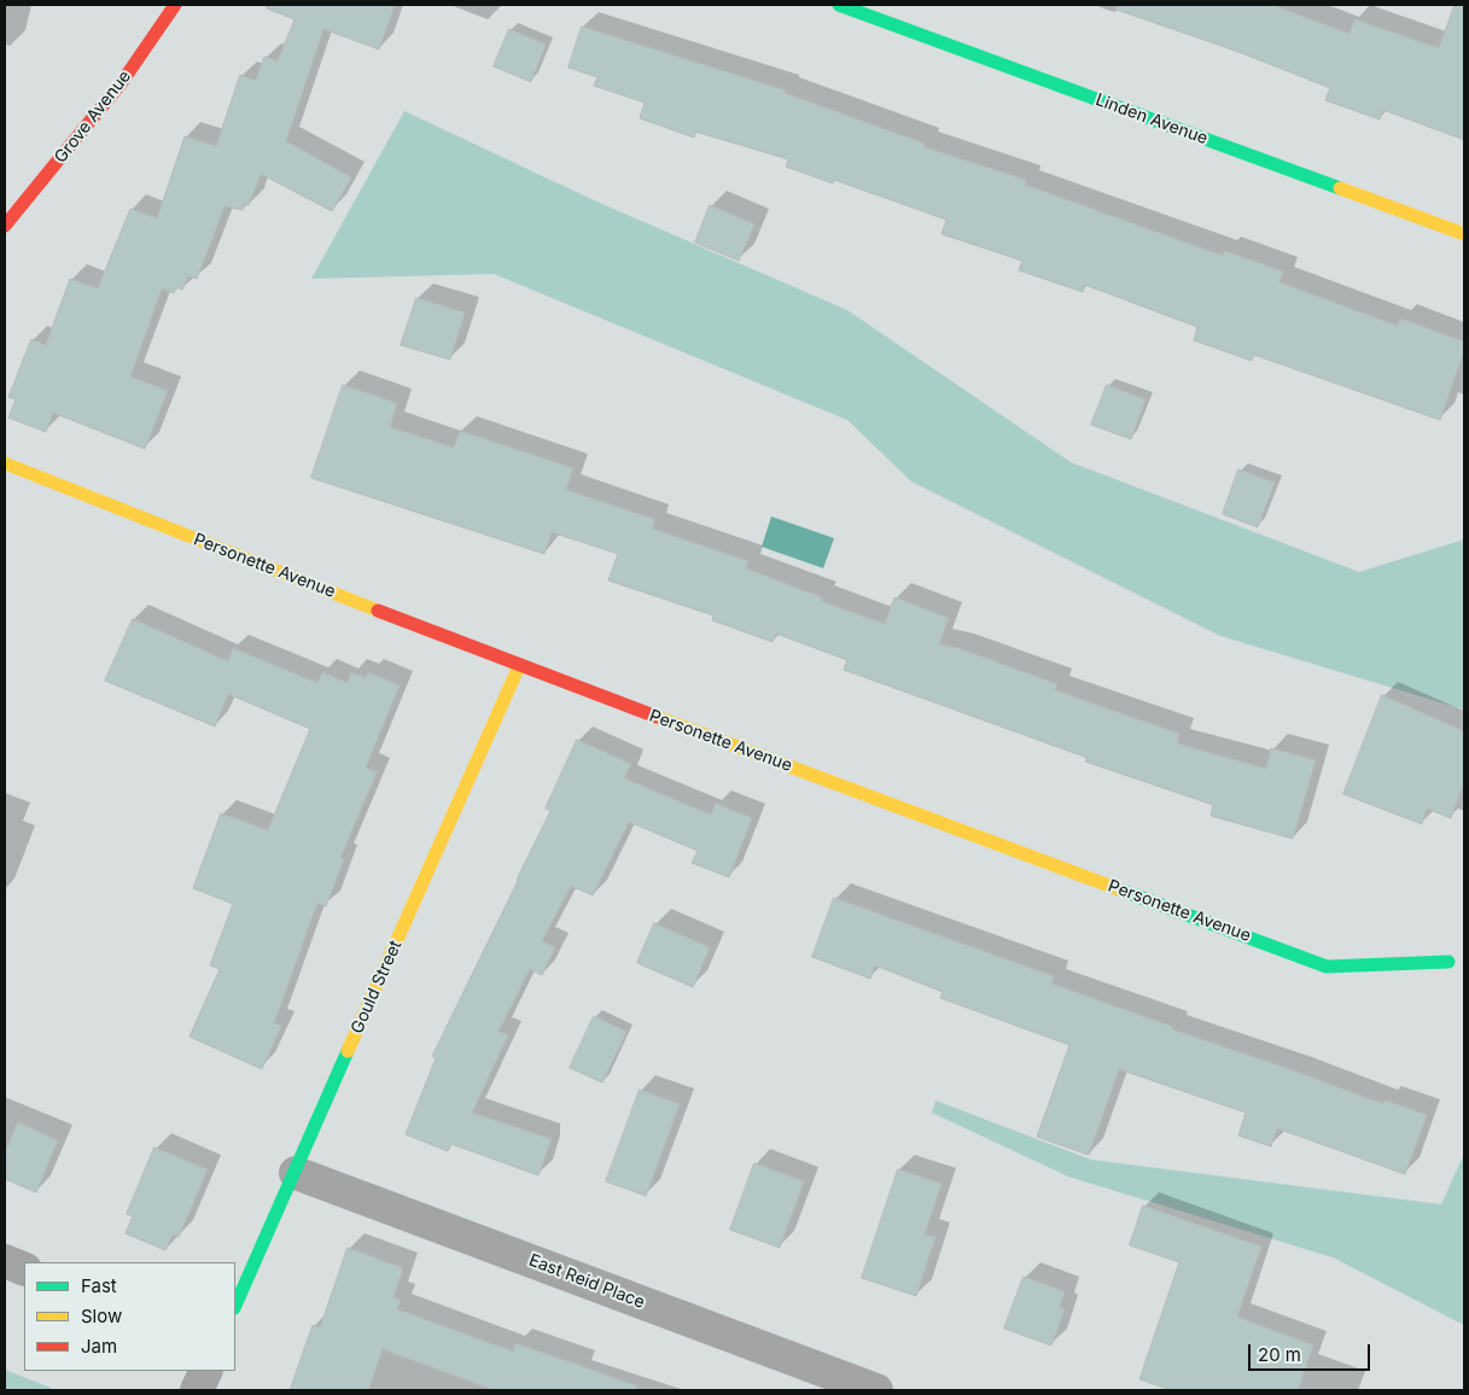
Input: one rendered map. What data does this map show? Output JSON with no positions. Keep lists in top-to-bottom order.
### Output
{
  "streets": {
    "street": [
      "Grove Avenue",
      "Linden Avenue",
      "Personette Avenue",
      "Gould Street",
      "East Reid Place"
    ]
  },
  "crossings": [
    ["Personette Avenue", "Gould Street"],
    ["Gould Street", "East Reid Place"]
  ],
  "legend": ["Fast", "Slow", "Jam"],
  "scale_bar": "20 m"
}
